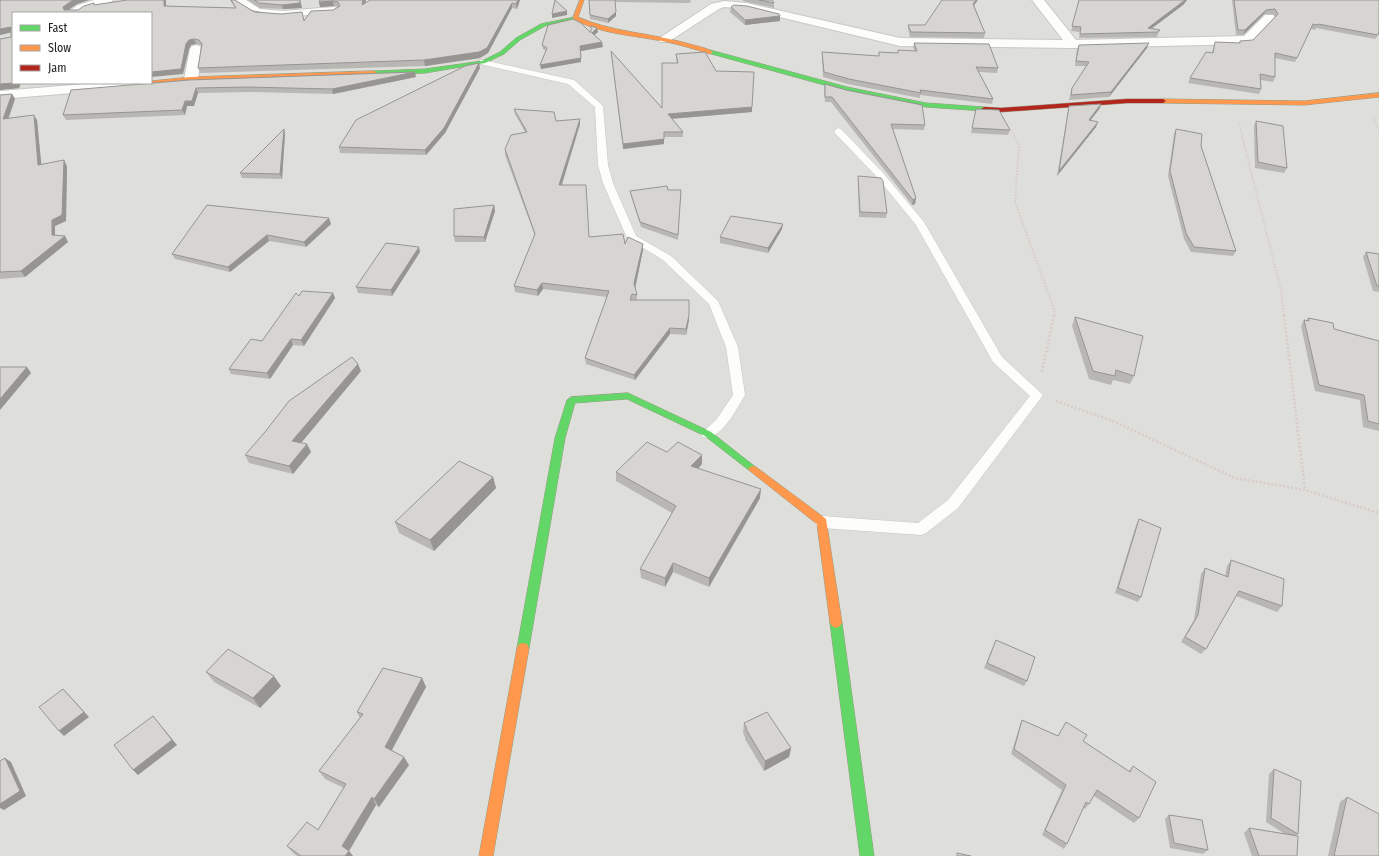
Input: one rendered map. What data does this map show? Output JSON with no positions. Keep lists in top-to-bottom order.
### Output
{
  "legend": ["Fast", "Slow", "Jam"]
}
